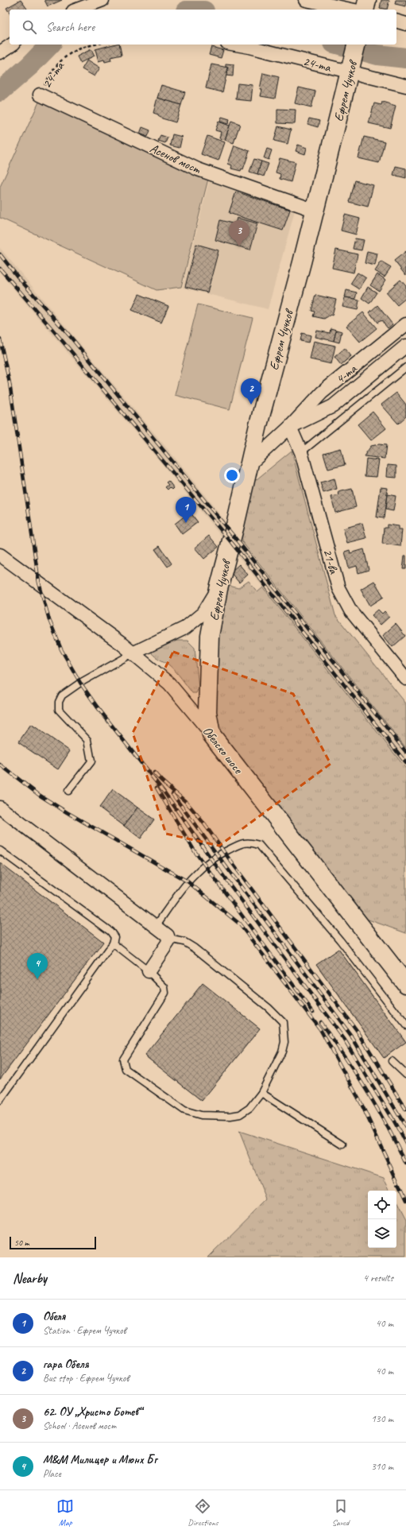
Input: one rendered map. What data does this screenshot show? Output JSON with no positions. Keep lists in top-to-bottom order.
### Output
{
  "streets": {
    "street": [
      "24-та",
      "Ефрем Чучков",
      "Асенов мост",
      "4-та",
      "21-ва",
      "Обелско шосе"
    ]
  },
  "crossings": [
    ["24-та", "Ефрем Чучков"],
    ["24-та", "Асенов мост"],
    ["Ефрем Чучков", "Асенов мост"],
    ["Ефрем Чучков", "4-та"],
    ["Ефрем Чучков", "Обелско шосе"],
    ["4-та", "21-ва"]
  ],
  "scale_bar": "50 m",
  "page": {
    "search": "Search here",
    "pins": [
      "3",
      "2",
      "1",
      "4"
    ],
    "scale": "50 m",
    "heading": ["Nearby", "4 results"],
    "list": [
      {
        "mark": "1",
        "name": "Обеля",
        "note": "Station · Ефрем Чучков",
        "value": "40 m"
      },
      {
        "mark": "2",
        "name": "гара Обеля",
        "note": "Bus stop · Ефрем Чучков",
        "value": "40 m"
      },
      {
        "mark": "3",
        "name": "62. ОУ „Христо Ботев“",
        "note": "School · Асенов мост",
        "value": "130 m"
      },
      {
        "mark": "4",
        "name": "М&M Mилицер и Мюнх Бг",
        "note": "Place",
        "value": "310 m"
      }
    ],
    "nav": ["Map", "Directions", "Saved"]
  }
}
